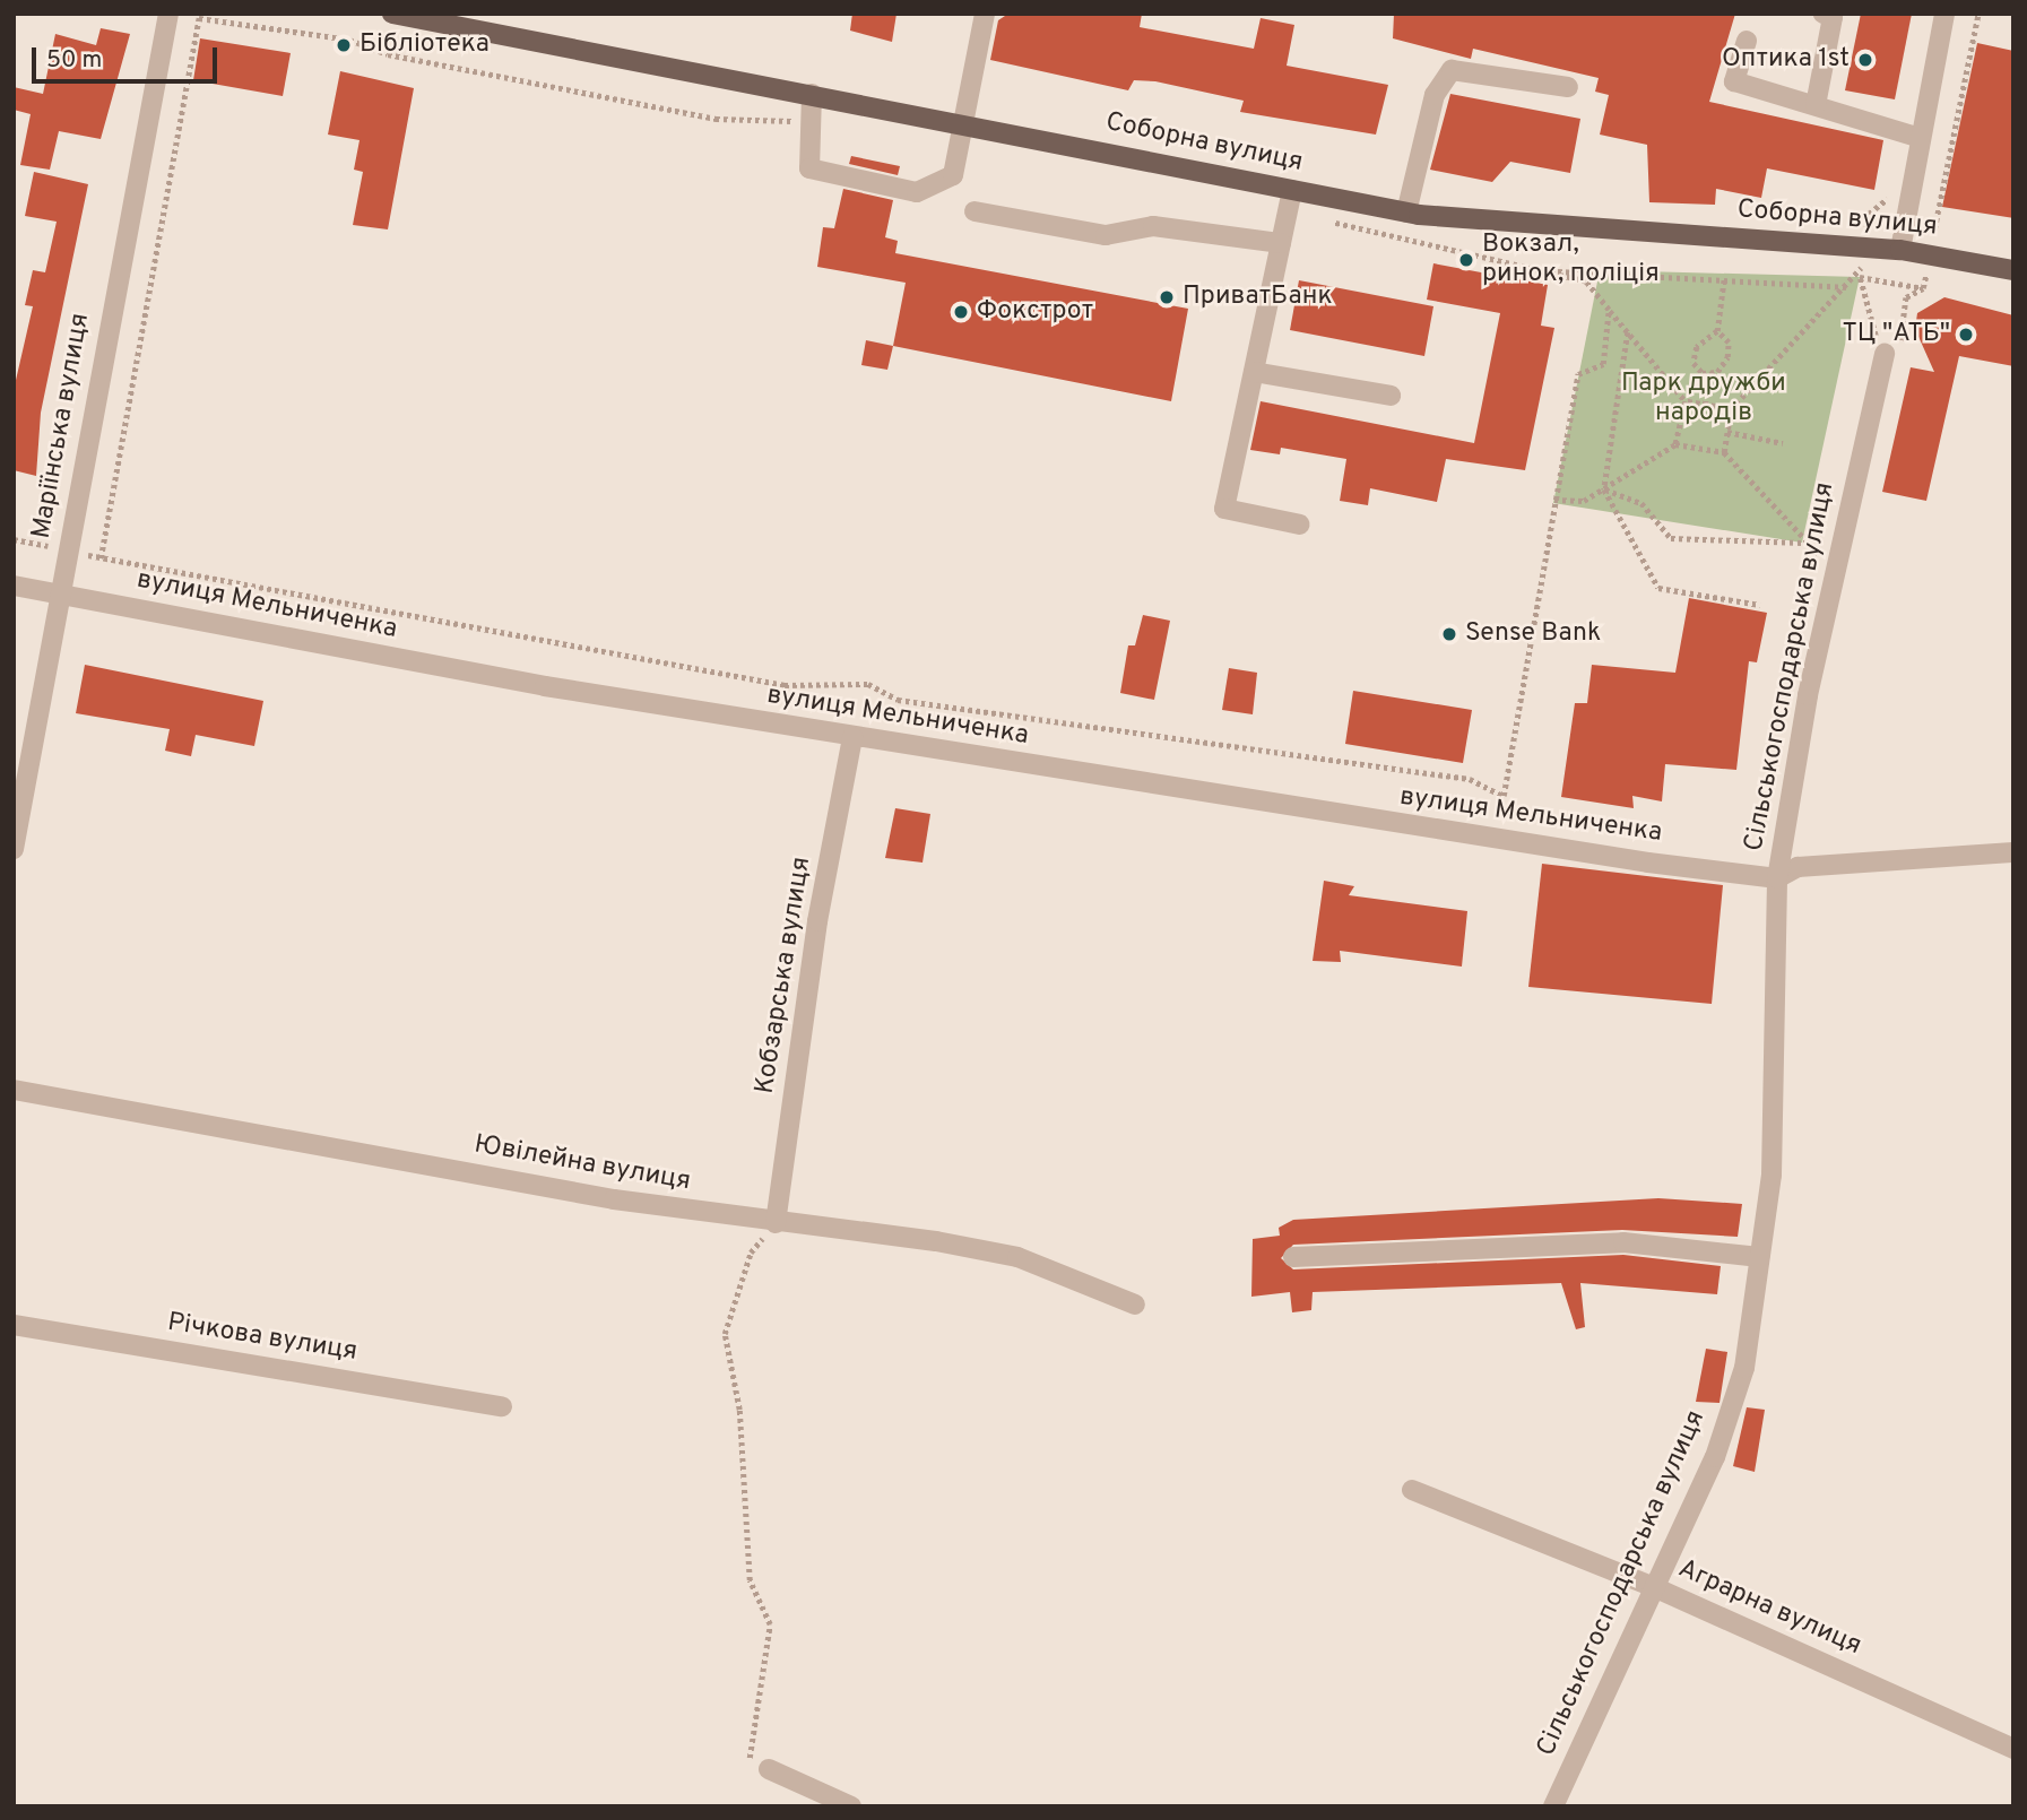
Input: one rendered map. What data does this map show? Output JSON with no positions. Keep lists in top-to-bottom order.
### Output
{
  "streets": {
    "main road": ["Соборна вулиця"],
    "street": [
      "Маріїнська вулиця",
      "вулиця Мельниченка",
      "Сільськогосподарська вулиця",
      "Кобзарська вулиця",
      "Ювілейна вулиця",
      "Річкова вулиця",
      "Аграрна вулиця"
    ]
  },
  "crossings": [
    ["Маріїнська вулиця", "вулиця Мельниченка"],
    ["вулиця Мельниченка", "Сільськогосподарська вулиця"],
    ["вулиця Мельниченка", "Кобзарська вулиця"],
    ["Сільськогосподарська вулиця", "Аграрна вулиця"],
    ["Кобзарська вулиця", "Ювілейна вулиця"]
  ],
  "parks": ["Парк дружби народів"],
  "places": [
    "Бібліотека",
    "Оптика 1st",
    "Вокзал, ринок, поліція",
    "ПриватБанк",
    "Фокстрот",
    "ТЦ \"АТБ\"",
    "Sense Bank"
  ],
  "scale_bar": "50 m"
}
